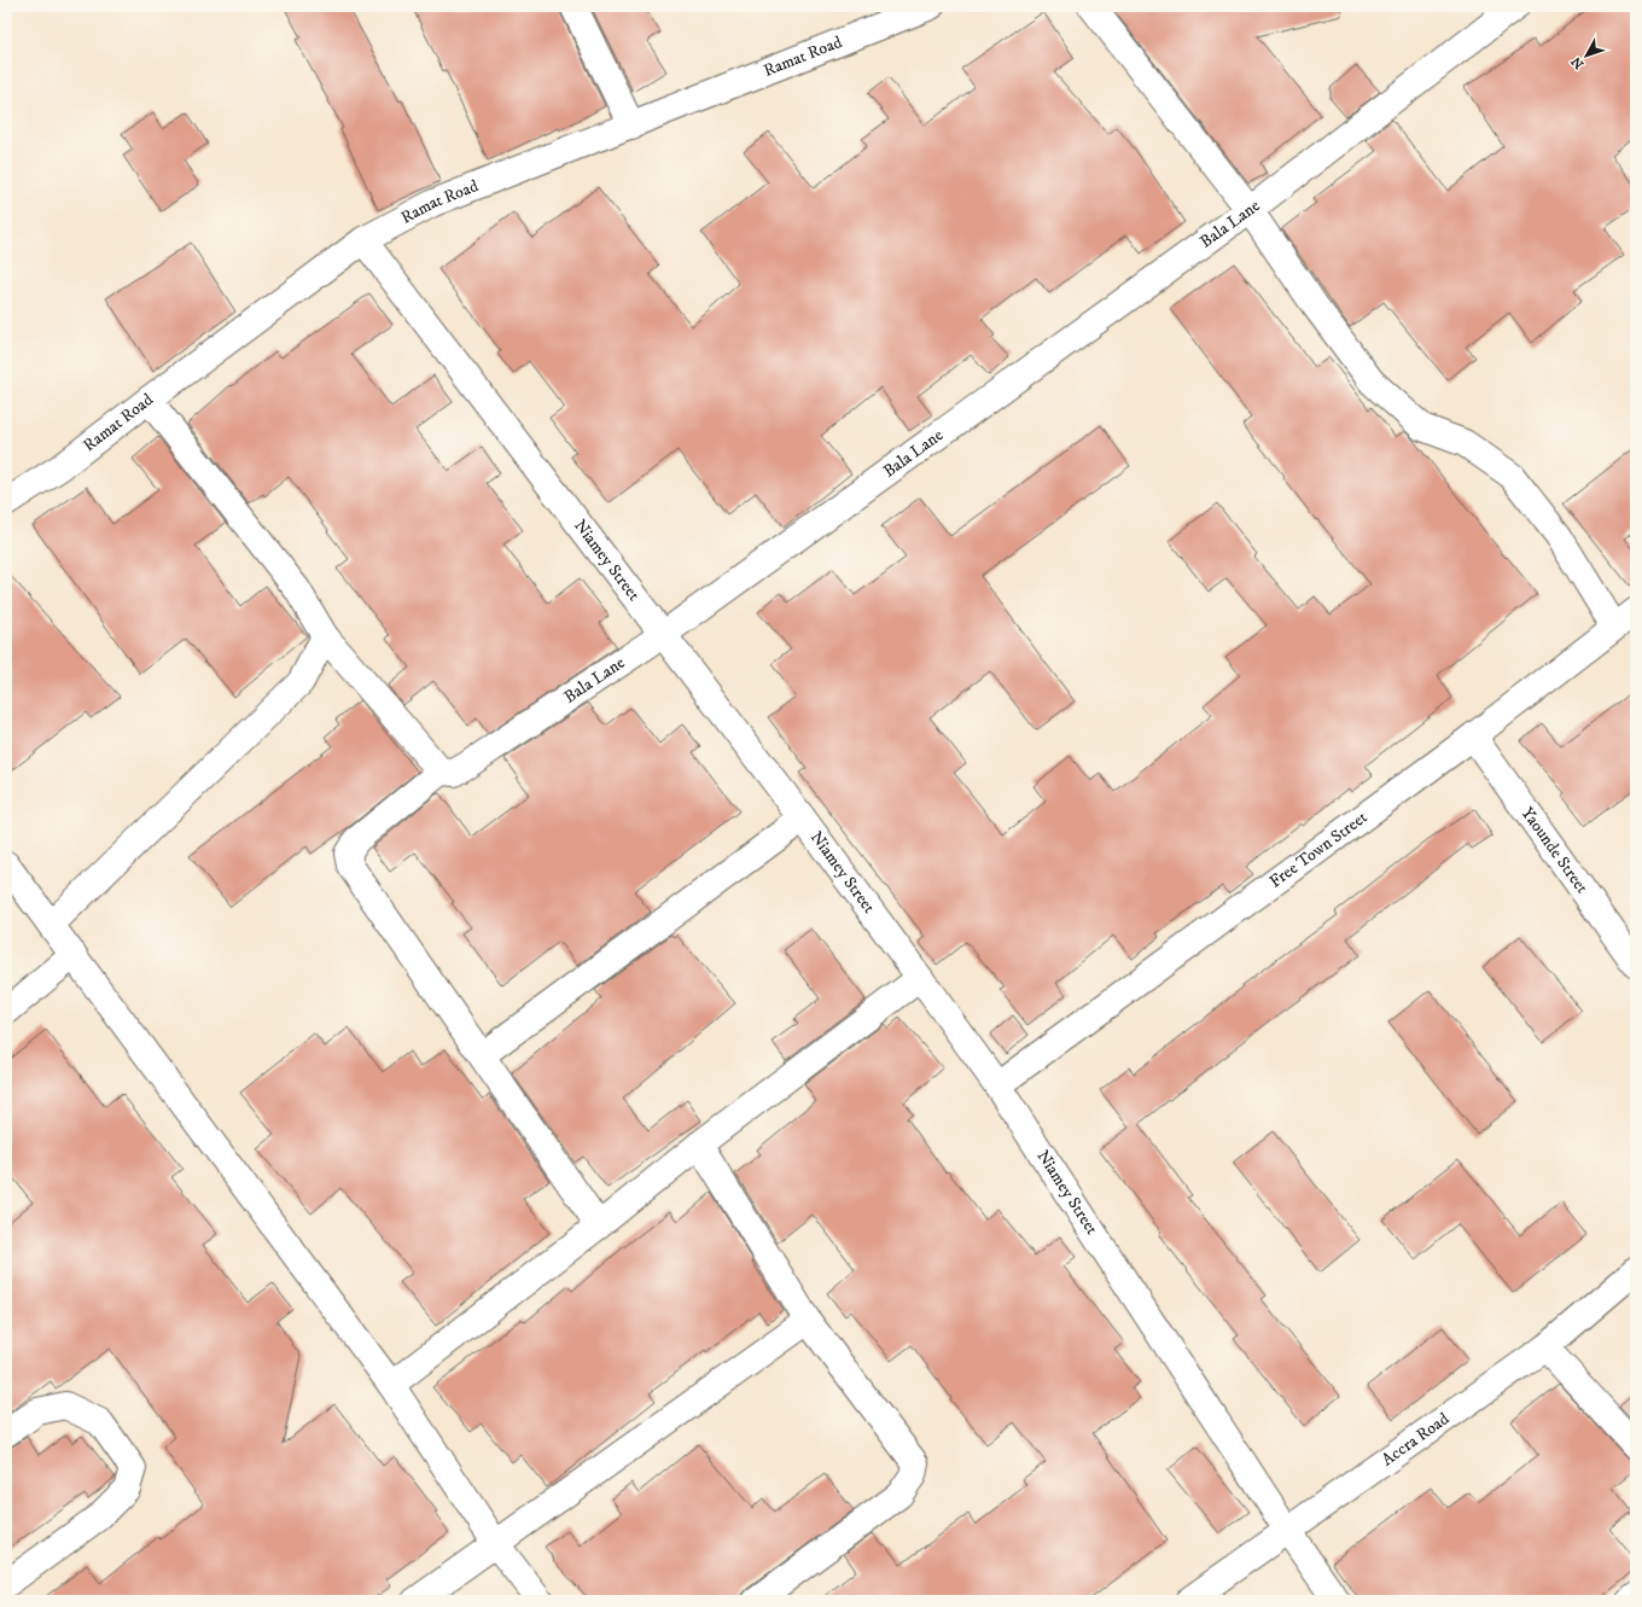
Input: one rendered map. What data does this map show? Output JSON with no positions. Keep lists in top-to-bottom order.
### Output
{
  "streets": {
    "street": [
      "Ramat Road",
      "Bala Lane",
      "Niamey Street",
      "Free Town Street",
      "Yaounde Street",
      "Accra Road"
    ]
  },
  "crossings": [
    ["Ramat Road", "Niamey Street"],
    ["Bala Lane", "Niamey Street"],
    ["Niamey Street", "Free Town Street"],
    ["Niamey Street", "Accra Road"],
    ["Free Town Street", "Yaounde Street"]
  ],
  "north": "bottom left"
}
